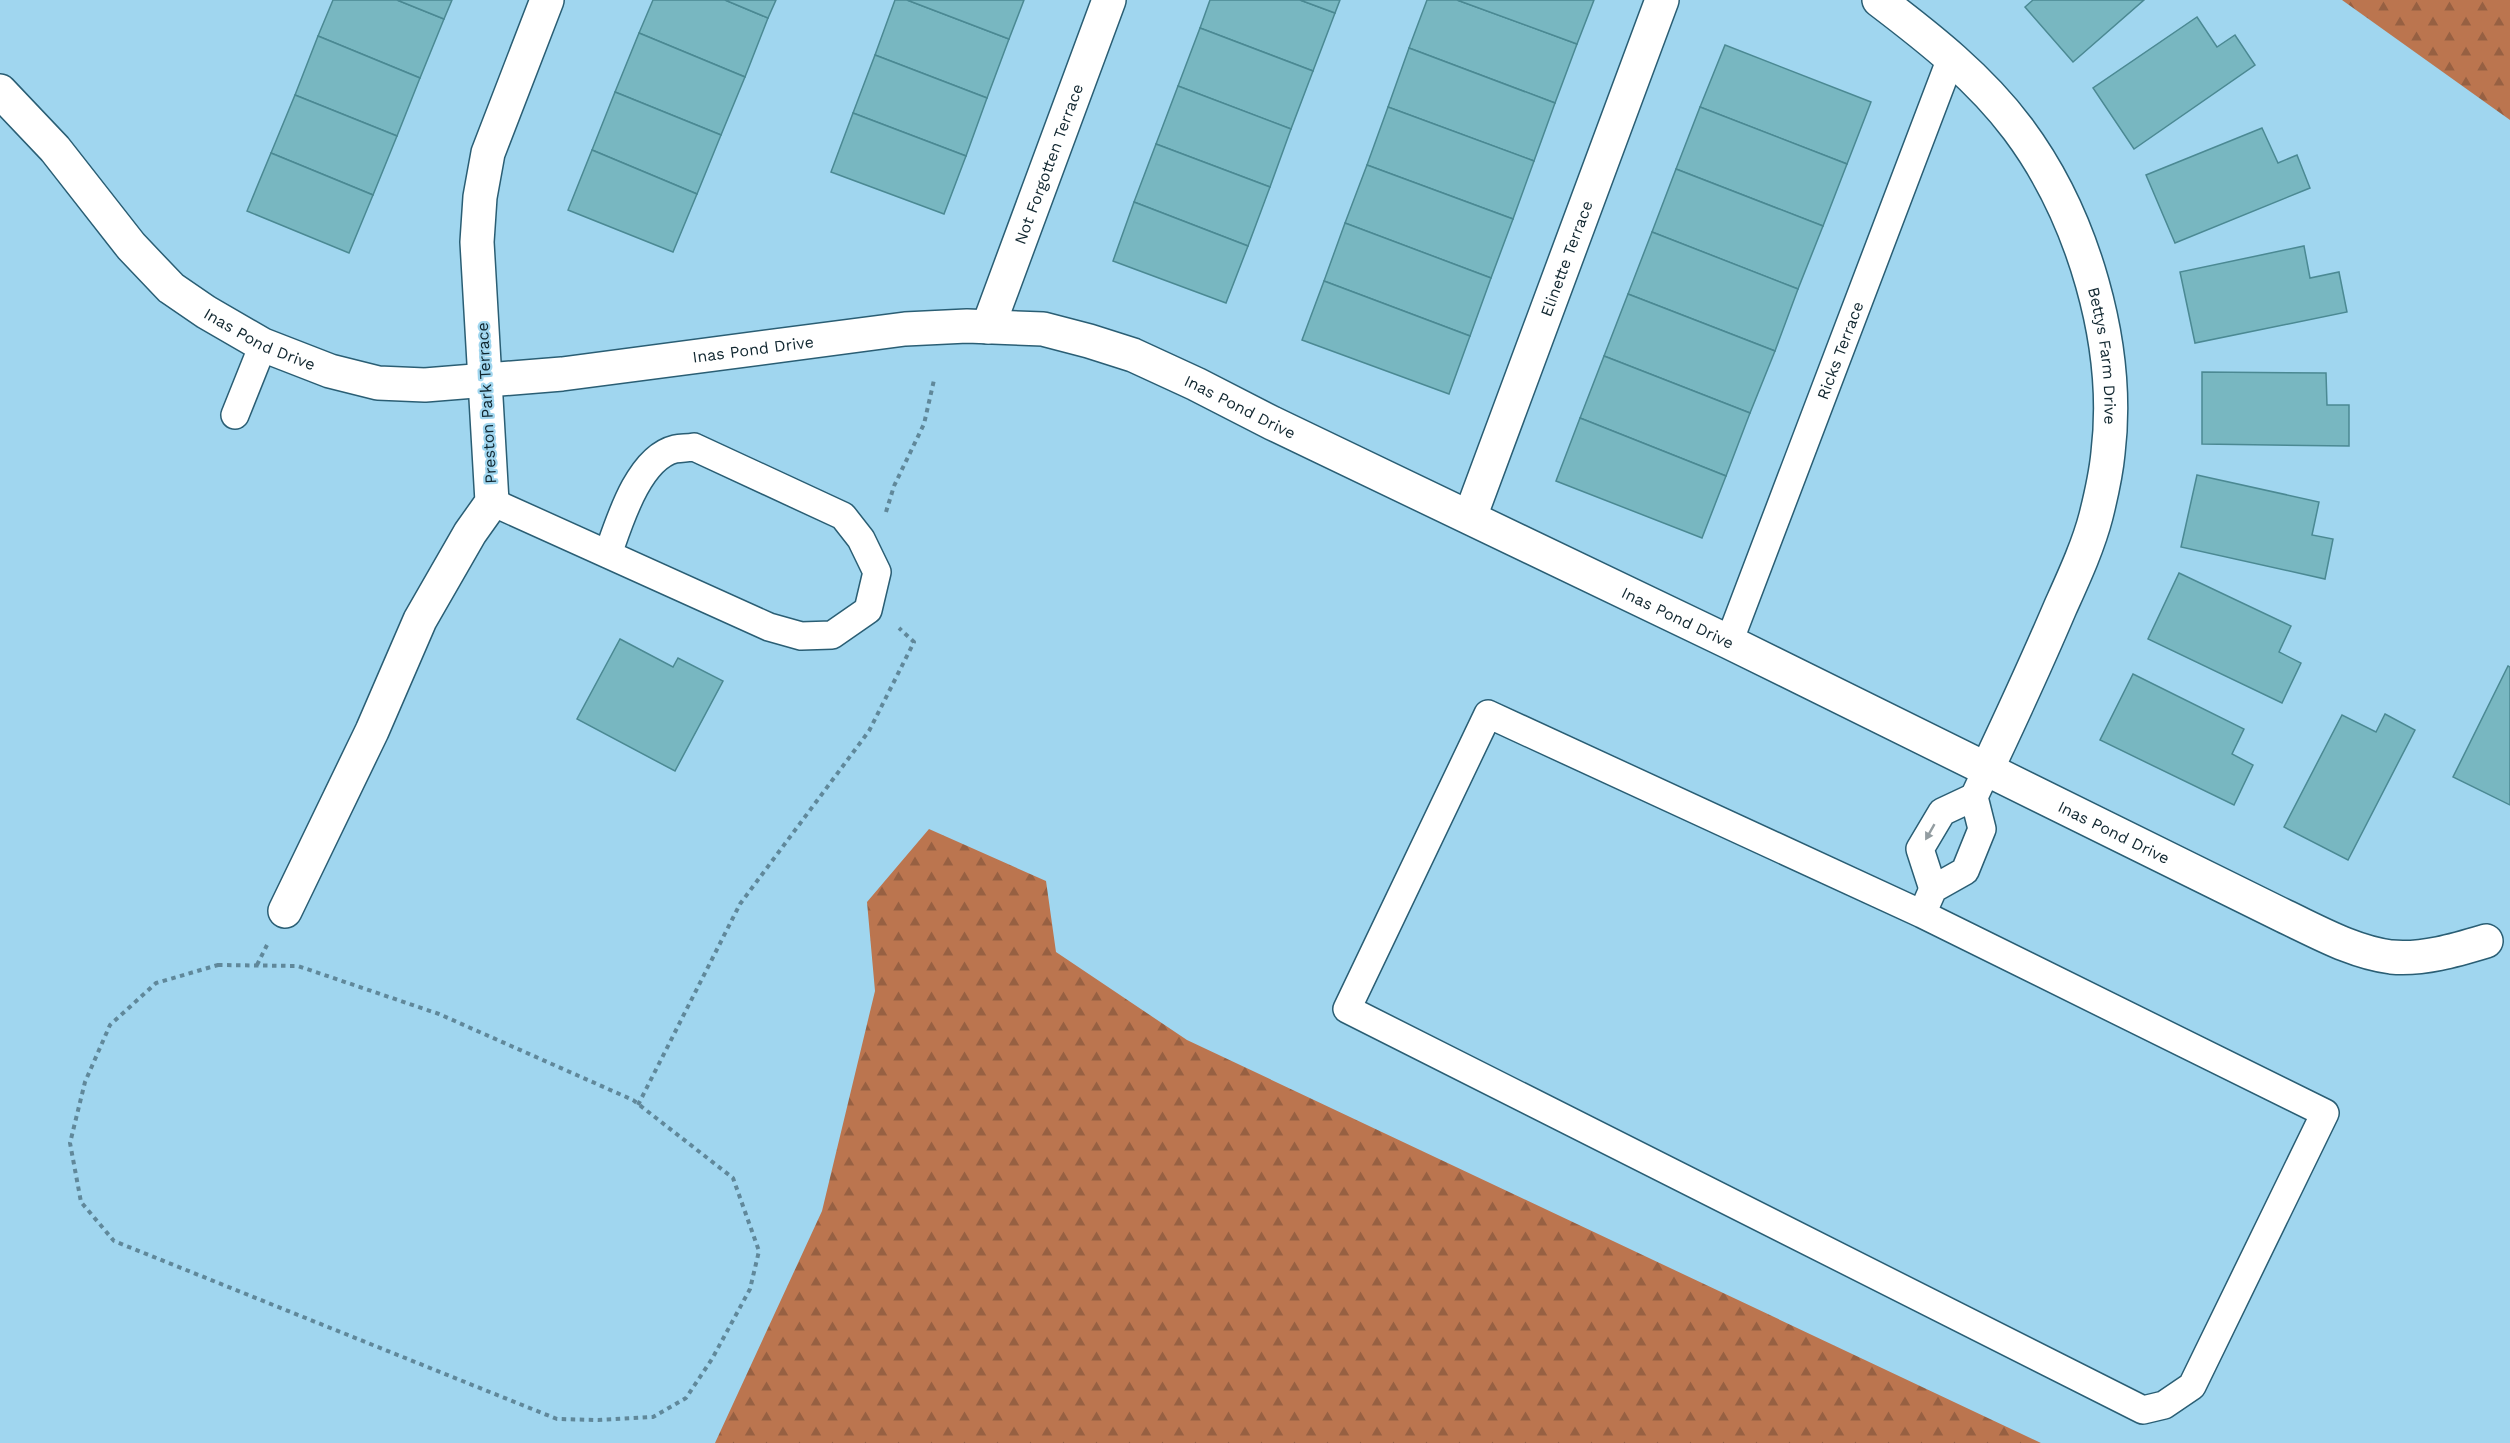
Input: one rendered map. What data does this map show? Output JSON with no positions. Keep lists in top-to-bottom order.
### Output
{
  "streets": {
    "street": [
      "Not Forgotten Terrace",
      "Elinette Terrace",
      "Inas Pond Drive",
      "Bettys Farm Drive",
      "Preston Park Terrace"
    ],
    "lane": ["Ricks Terrace"]
  },
  "crossings": [
    ["Not Forgotten Terrace", "Inas Pond Drive"],
    ["Elinette Terrace", "Inas Pond Drive"],
    ["Inas Pond Drive", "Ricks Terrace"],
    ["Inas Pond Drive", "Bettys Farm Drive"],
    ["Inas Pond Drive", "Preston Park Terrace"],
    ["Ricks Terrace", "Bettys Farm Drive"]
  ]
}
